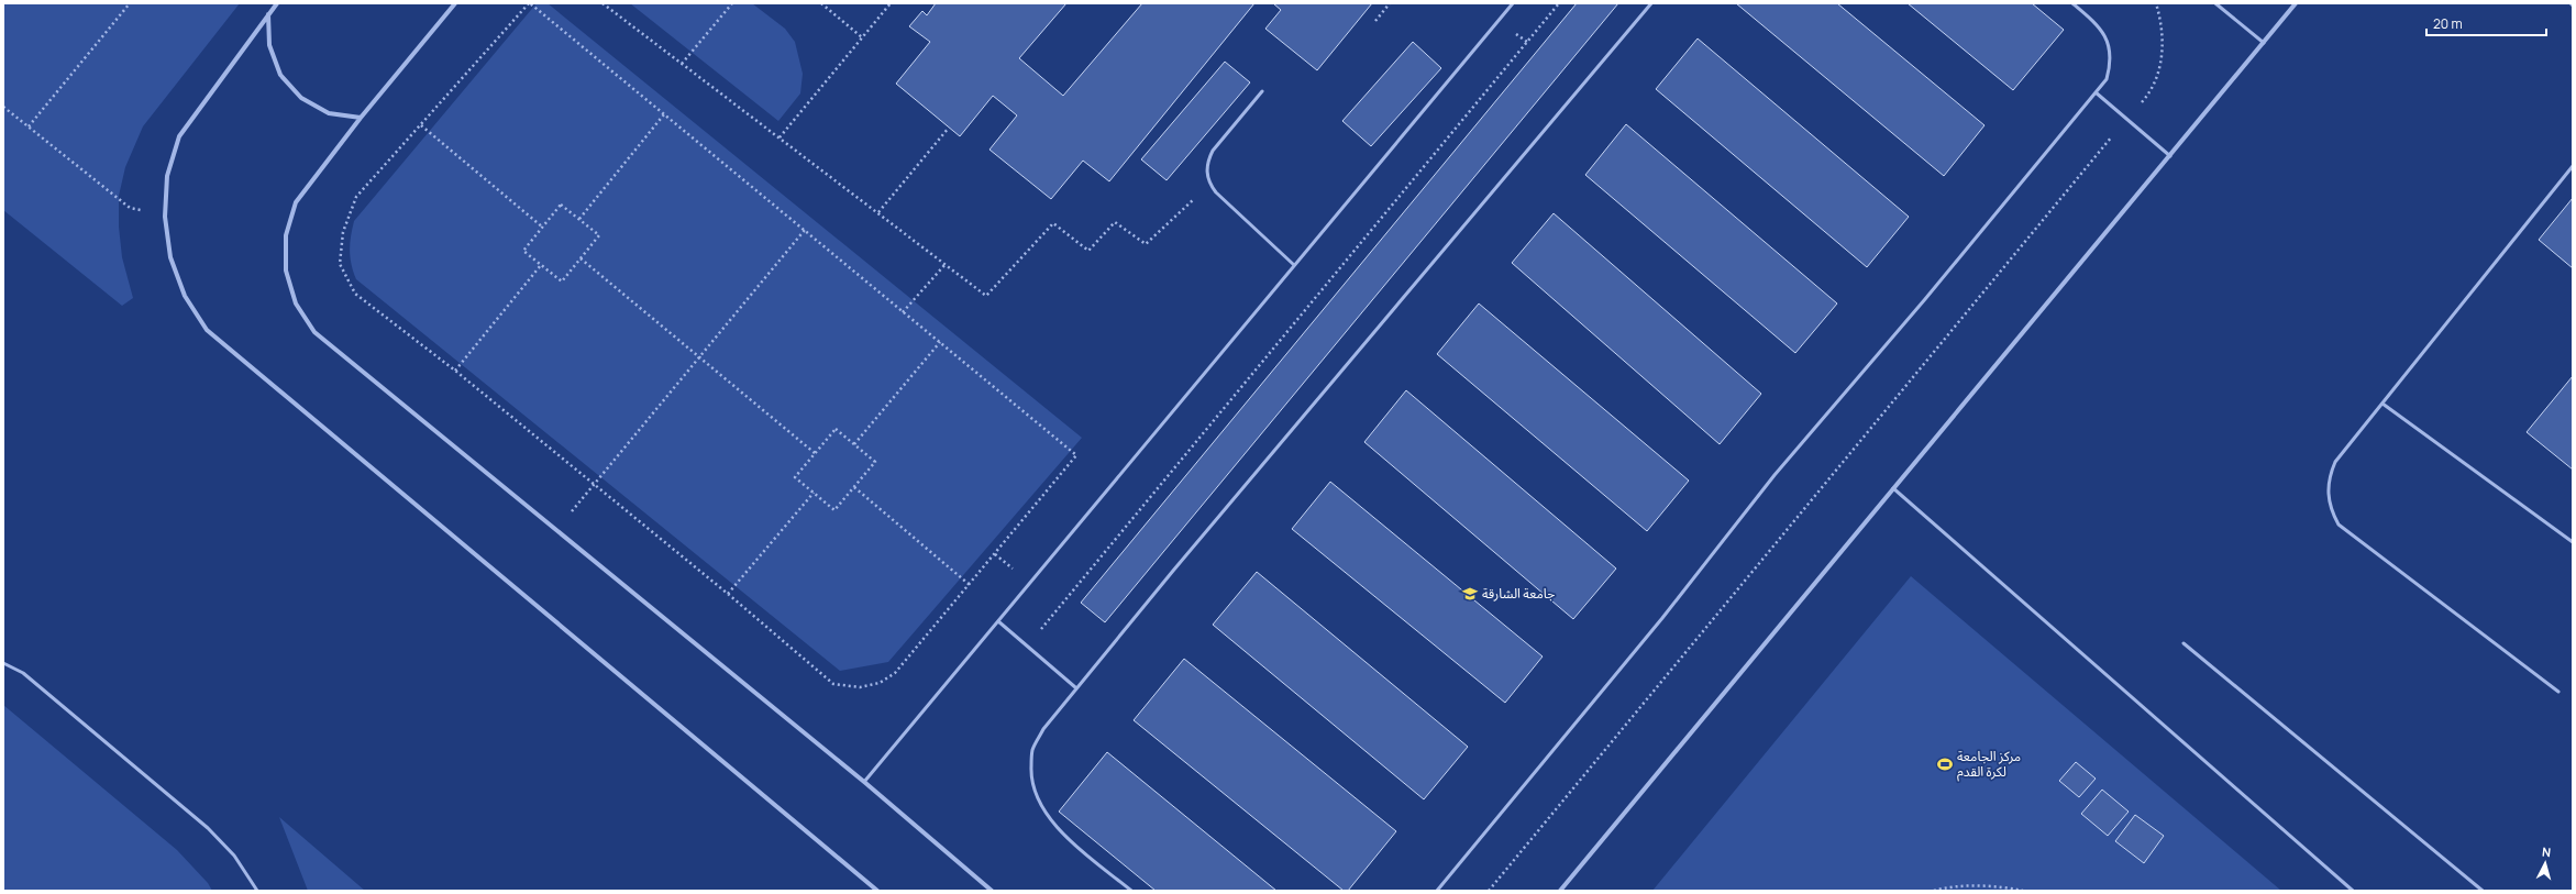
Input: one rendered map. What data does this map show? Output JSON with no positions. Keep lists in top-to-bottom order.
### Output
{
  "places": {
    "school or university": ["جامعة الشارقة"],
    "sports": ["مركز الجامعة لكرة القدم"]
  },
  "scale_bar": "20 m",
  "north": "top"
}
